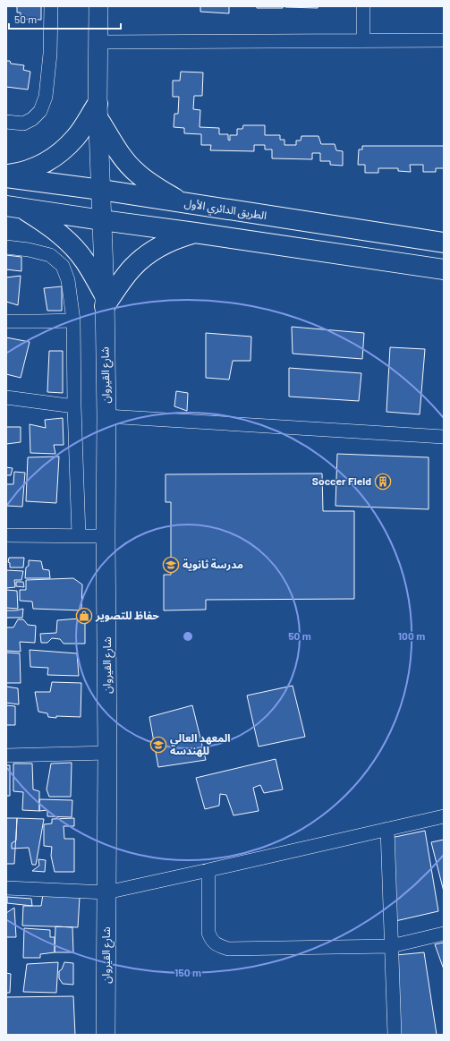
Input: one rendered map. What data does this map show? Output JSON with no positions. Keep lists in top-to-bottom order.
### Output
{
  "streets": {
    "main road": ["الطريق الدائري الأول", "شارع القيروان"]
  },
  "crossings": [
    ["الطريق الدائري الأول", "شارع القيروان"]
  ],
  "places": {
    "building": ["Soccer Field"],
    "school or university": ["مدرسة ثانوية", "المعهد العالي للهندسة"],
    "shop": ["حفاظ للتصوير"]
  },
  "scale_bar": "50 m",
  "rings": ["50 m", "100 m", "150 m"]
}
